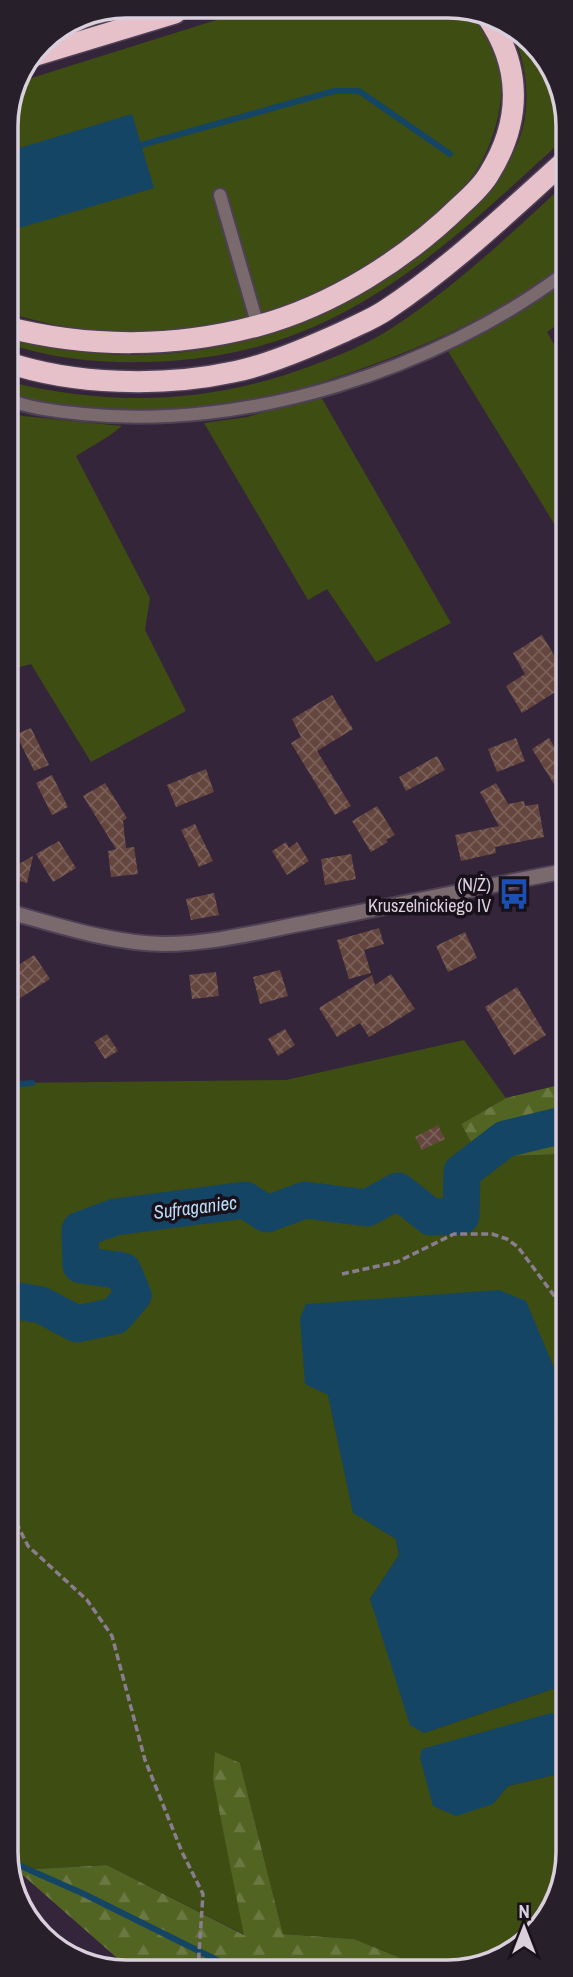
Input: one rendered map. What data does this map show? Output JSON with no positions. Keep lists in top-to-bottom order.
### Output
{
  "water": ["Sufraganiec"],
  "places": {
    "bus stop": ["(N/Ż) Kruszelnickiego IV"]
  },
  "north": "top"
}
